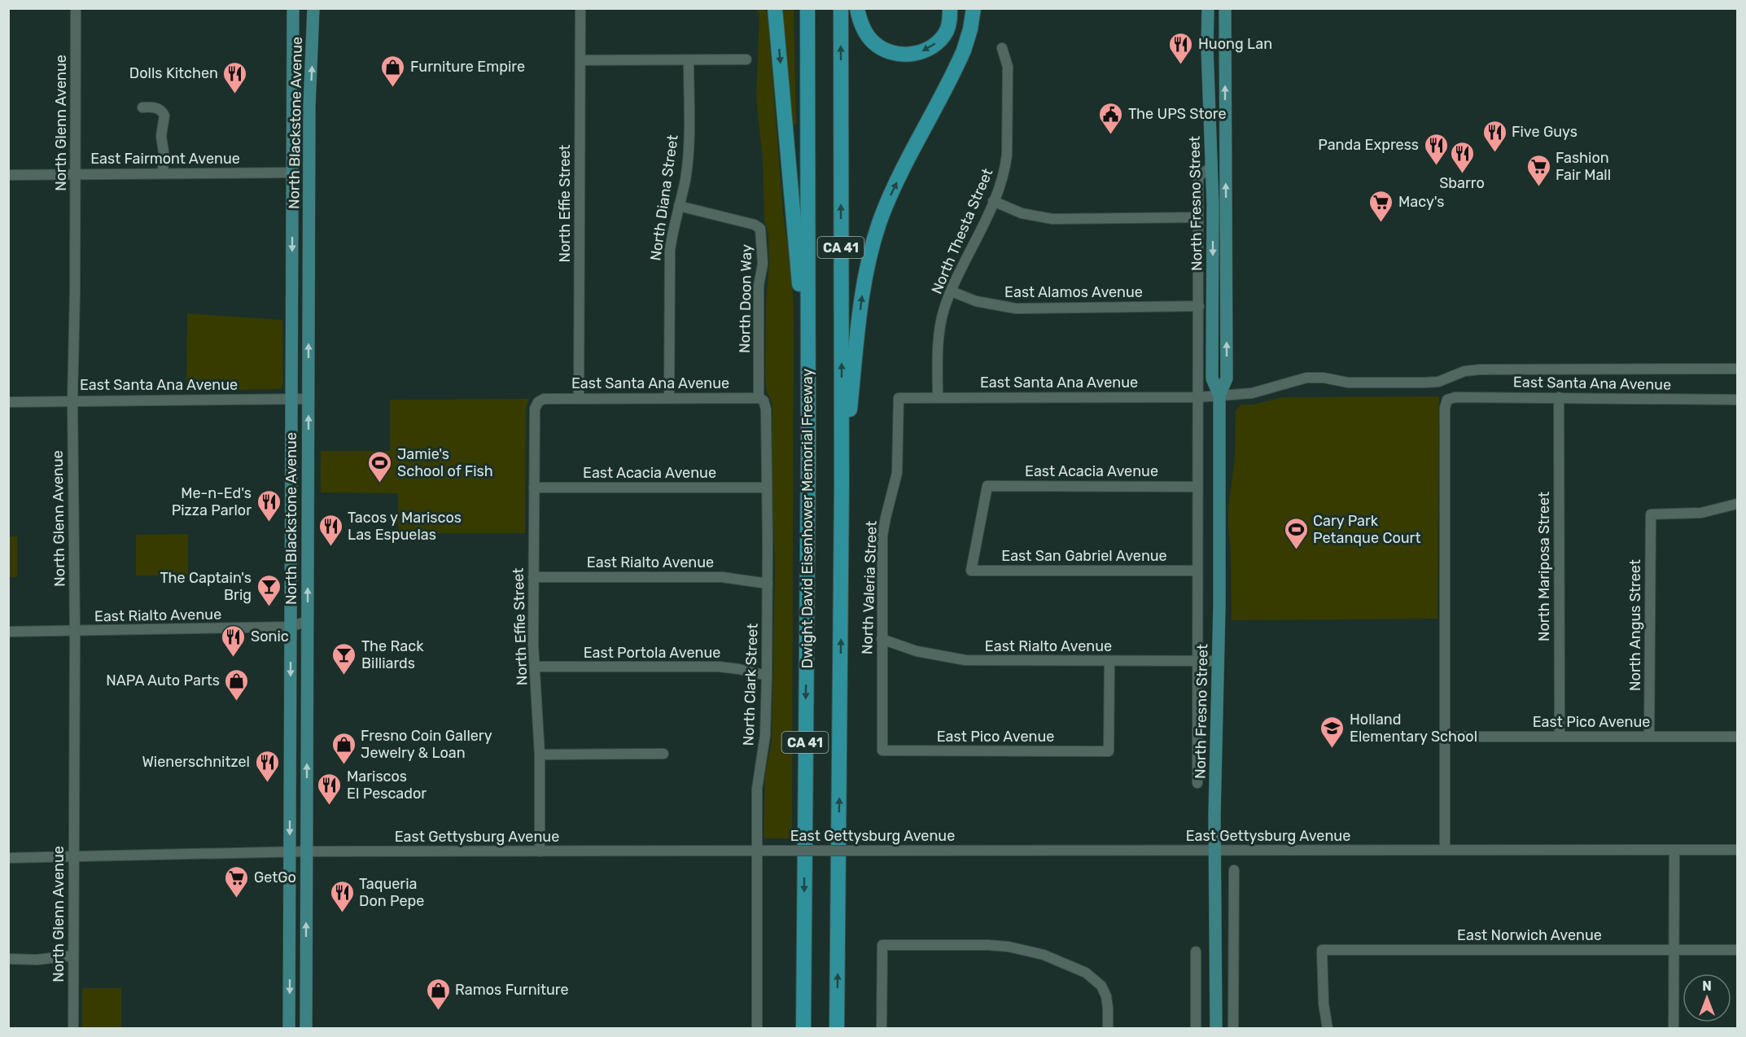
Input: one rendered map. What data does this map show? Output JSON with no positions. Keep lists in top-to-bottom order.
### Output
{
  "streets": {
    "highway": ["CA 41", "Dwight David Eisenhower Memorial Freeway"],
    "main road": ["North Blackstone Avenue", "North Fresno Street"],
    "street": [
      "North Glenn Avenue",
      "East Fairmont Avenue",
      "North Diana Street",
      "North Effie Street",
      "North Thesta Street",
      "East Alamos Avenue",
      "North Doon Way",
      "East Santa Ana Avenue",
      "East Acacia Avenue",
      "East San Gabriel Avenue",
      "East Rialto Avenue",
      "North Mariposa Street",
      "North Valeria Street",
      "North Angus Street",
      "East Portola Avenue",
      "North Clark Street",
      "East Pico Avenue",
      "East Gettysburg Avenue",
      "East Norwich Avenue"
    ]
  },
  "crossings": [
    ["North Glenn Avenue", "East Fairmont Avenue"],
    ["North Glenn Avenue", "East Santa Ana Avenue"],
    ["North Glenn Avenue", "East Rialto Avenue"],
    ["North Glenn Avenue", "East Gettysburg Avenue"],
    ["North Blackstone Avenue", "East Fairmont Avenue"],
    ["North Blackstone Avenue", "East Santa Ana Avenue"],
    ["North Blackstone Avenue", "East Rialto Avenue"],
    ["North Blackstone Avenue", "East Gettysburg Avenue"],
    ["North Diana Street", "North Doon Way"],
    ["North Diana Street", "East Santa Ana Avenue"],
    ["North Effie Street", "East Santa Ana Avenue"],
    ["North Effie Street", "East Acacia Avenue"],
    ["North Effie Street", "East Rialto Avenue"],
    ["North Effie Street", "East Portola Avenue"],
    ["North Effie Street", "East Gettysburg Avenue"],
    ["North Fresno Street", "East Santa Ana Avenue"],
    ["North Fresno Street", "East Rialto Avenue"],
    ["North Fresno Street", "East Gettysburg Avenue"],
    ["North Thesta Street", "East Alamos Avenue"],
    ["North Thesta Street", "East Santa Ana Avenue"],
    ["North Doon Way", "East Santa Ana Avenue"],
    ["North Doon Way", "North Clark Street"],
    ["East Santa Ana Avenue", "North Mariposa Street"],
    ["East Santa Ana Avenue", "North Valeria Street"],
    ["East Santa Ana Avenue", "North Clark Street"],
    ["East Santa Ana Avenue", "East Pico Avenue"],
    ["East Acacia Avenue", "East San Gabriel Avenue"],
    ["East Acacia Avenue", "North Clark Street"],
    ["East Rialto Avenue", "North Valeria Street"],
    ["East Rialto Avenue", "North Clark Street"],
    ["East Rialto Avenue", "East Pico Avenue"],
    ["North Mariposa Street", "East Pico Avenue"],
    ["North Valeria Street", "East Pico Avenue"],
    ["North Angus Street", "East Pico Avenue"],
    ["East Portola Avenue", "North Clark Street"],
    ["North Clark Street", "East Gettysburg Avenue"]
  ],
  "places": {
    "restaurant": [
      "Huong Lan",
      "Dolls Kitchen",
      "Five Guys",
      "Panda Express",
      "Sbarro",
      "Me-n-Ed's Pizza Parlor",
      "Tacos y Mariscos Las Espuelas",
      "Sonic",
      "Wienerschnitzel",
      "Mariscos El Pescador",
      "Taqueria Don Pepe"
    ],
    "shop": [
      "Furniture Empire",
      "NAPA Auto Parts",
      "Fresno Coin Gallery Jewelry & Loan",
      "Ramos Furniture"
    ],
    "public building": ["The UPS Store"],
    "supermarket": ["Fashion Fair Mall", "Macy's", "GetGo"],
    "sports": ["Jamie's School of Fish", "Cary Park Petanque Court"],
    "bar": ["The Captain's Brig", "The Rack Billiards"],
    "school or university": ["Holland Elementary School"]
  },
  "north": "top"
}
